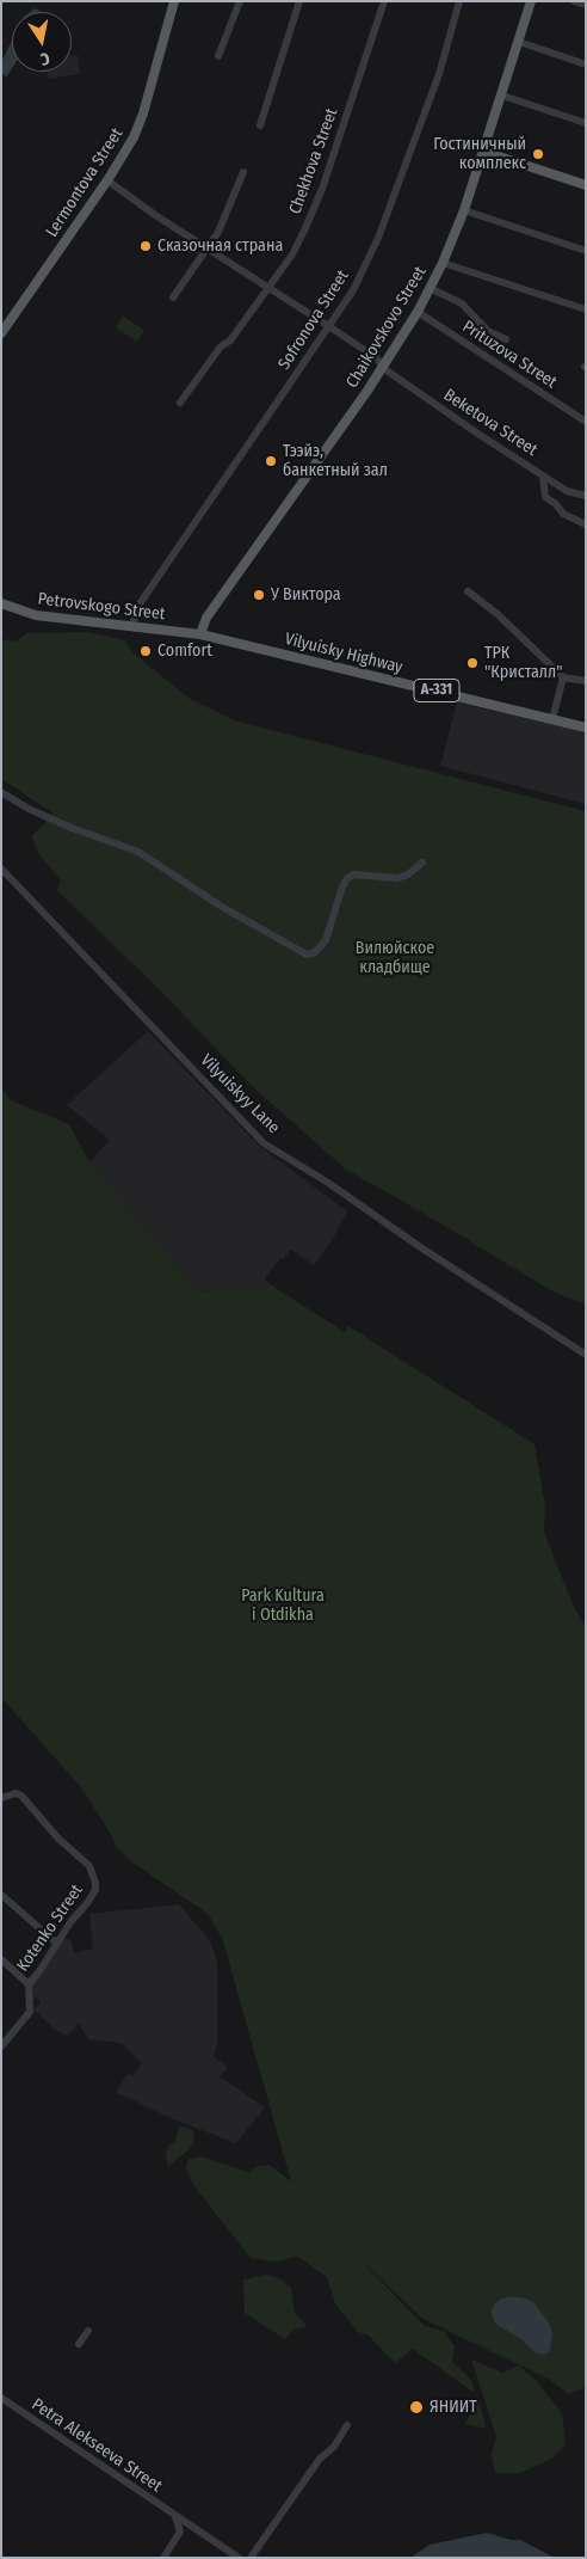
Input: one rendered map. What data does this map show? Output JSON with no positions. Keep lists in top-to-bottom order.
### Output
{
  "streets": {
    "main road": [
      "Lermontova Street",
      "Chaikovskovo Street",
      "Petrovskogo Street",
      "Vilyuisky Highway",
      "А-331"
    ],
    "street": [
      "Chekhova Street",
      "Sofronova Street",
      "Prituzova Street",
      "Beketova Street",
      "Vilyuiskyy Lane",
      "Kotenko Street",
      "Petra Alekseeva Street"
    ]
  },
  "crossings": [
    ["Chekhova Street", "Beketova Street"],
    ["Lermontova Street", "Beketova Street"],
    ["Sofronova Street", "Beketova Street"],
    ["Sofronova Street", "Petrovskogo Street"],
    ["Chaikovskovo Street", "Prituzova Street"],
    ["Chaikovskovo Street", "Beketova Street"],
    ["Chaikovskovo Street", "Petrovskogo Street"],
    ["Chaikovskovo Street", "Vilyuisky Highway"],
    ["Petrovskogo Street", "Vilyuisky Highway"]
  ],
  "parks": ["Вилюйское кладбище", "Park Kultura i Otdikha"],
  "places": [
    "Гостиничный комплекс",
    "Сказочная страна",
    "Тээйэ, банкетный зал",
    "У Виктора",
    "Comfort",
    "ТРК \"Кристалл\"",
    "ЯНИИТ"
  ],
  "north": "bottom"
}
